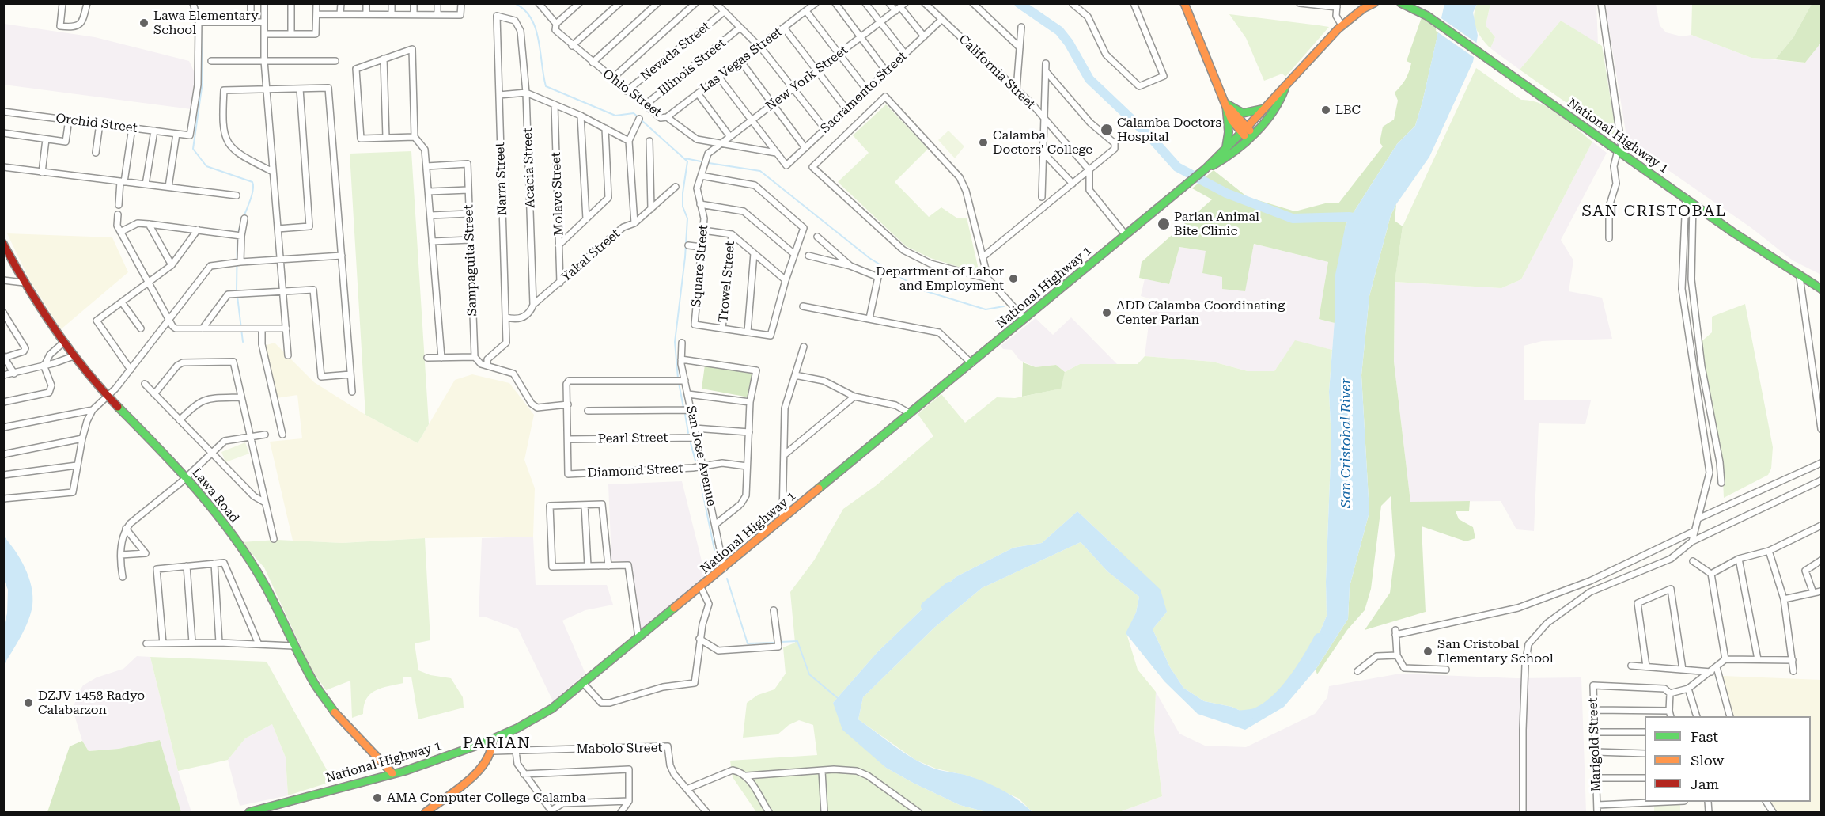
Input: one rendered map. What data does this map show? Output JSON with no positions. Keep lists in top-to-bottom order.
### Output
{
  "streets": {
    "main road": ["National Highway 1", "Lawa Road"],
    "street": [
      "Nevada Street",
      "Las Vegas Street",
      "Illinois Street",
      "California Street",
      "New York Street",
      "Sacramento Street",
      "Ohio Street",
      "Orchid Street",
      "Acacia Street",
      "Narra Street",
      "Molave Street",
      "Yakal Street",
      "Sampaguita Street",
      "Square Street",
      "Trowel Street",
      "Pearl Street",
      "San Jose Avenue",
      "Diamond Street",
      "Marigold Street",
      "Mabolo Street"
    ]
  },
  "crossings": [
    ["Nevada Street", "Ohio Street"],
    ["Las Vegas Street", "Ohio Street"],
    ["Illinois Street", "Ohio Street"],
    ["California Street", "Sacramento Street"],
    ["New York Street", "Ohio Street"],
    ["New York Street", "Square Street"],
    ["Sacramento Street", "Ohio Street"],
    ["National Highway 1", "San Jose Avenue"],
    ["National Highway 1", "Lawa Road"],
    ["Acacia Street", "Narra Street"],
    ["Acacia Street", "Yakal Street"],
    ["Narra Street", "Yakal Street"],
    ["Molave Street", "Yakal Street"],
    ["Square Street", "Trowel Street"],
    ["Pearl Street", "San Jose Avenue"],
    ["Pearl Street", "Diamond Street"],
    ["San Jose Avenue", "Diamond Street"]
  ],
  "districts": ["SAN CRISTOBAL", "PARIAN"],
  "water": ["San Cristobal River"],
  "places": [
    "Lawa Elementary School",
    "LBC",
    "Calamba Doctors Hospital",
    "Calamba Doctors' College",
    "Parian Animal Bite Clinic",
    "Department of Labor and Employment",
    "ADD Calamba Coordinating Center Parian",
    "San Cristobal Elementary School",
    "DZJV 1458 Radyo Calabarzon",
    "AMA Computer College Calamba"
  ],
  "legend": ["Fast", "Slow", "Jam"]
}
